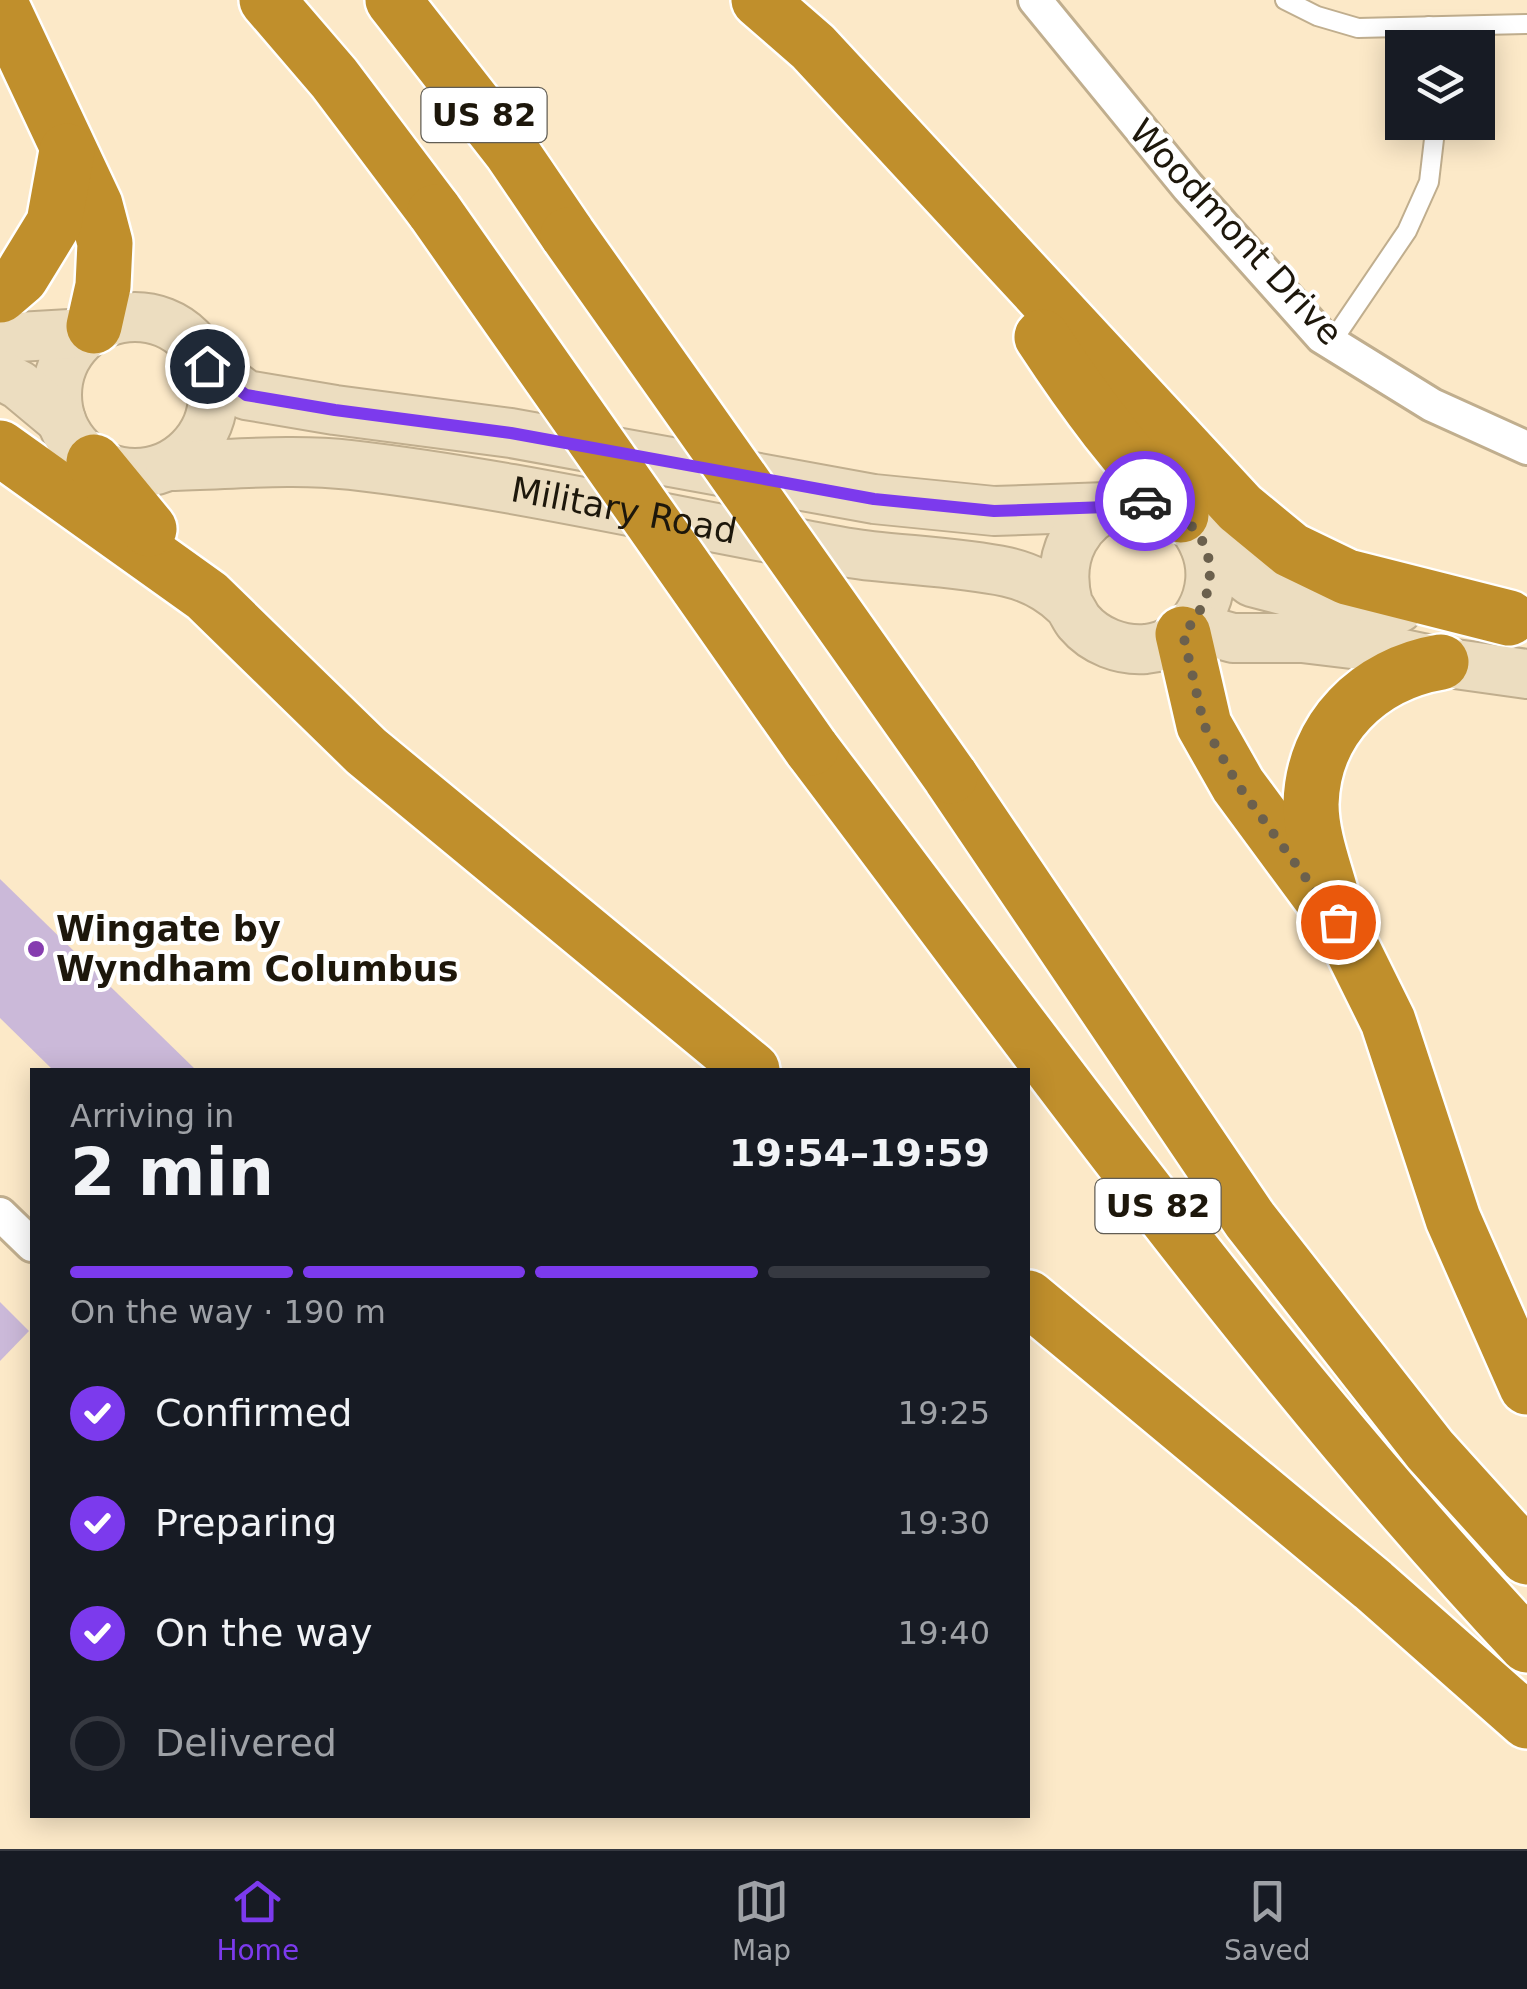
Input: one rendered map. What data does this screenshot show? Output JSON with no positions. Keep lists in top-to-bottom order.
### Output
{
  "streets": {
    "highway": ["US 82"],
    "main road": ["Military Road"],
    "street": ["Woodmont Drive"]
  },
  "places": ["Wingate by Wyndham Columbus"],
  "page": {
    "heading": ["2 min", "Arriving in", "19:54–19:59"],
    "bar": "On the way · 190 m",
    "list": [
      ["Confirmed", "19:25"],
      ["Preparing", "19:30"],
      ["On the way", "19:40"],
      "Delivered"
    ],
    "tabs": ["Home", "Map", "Saved"]
  }
}
